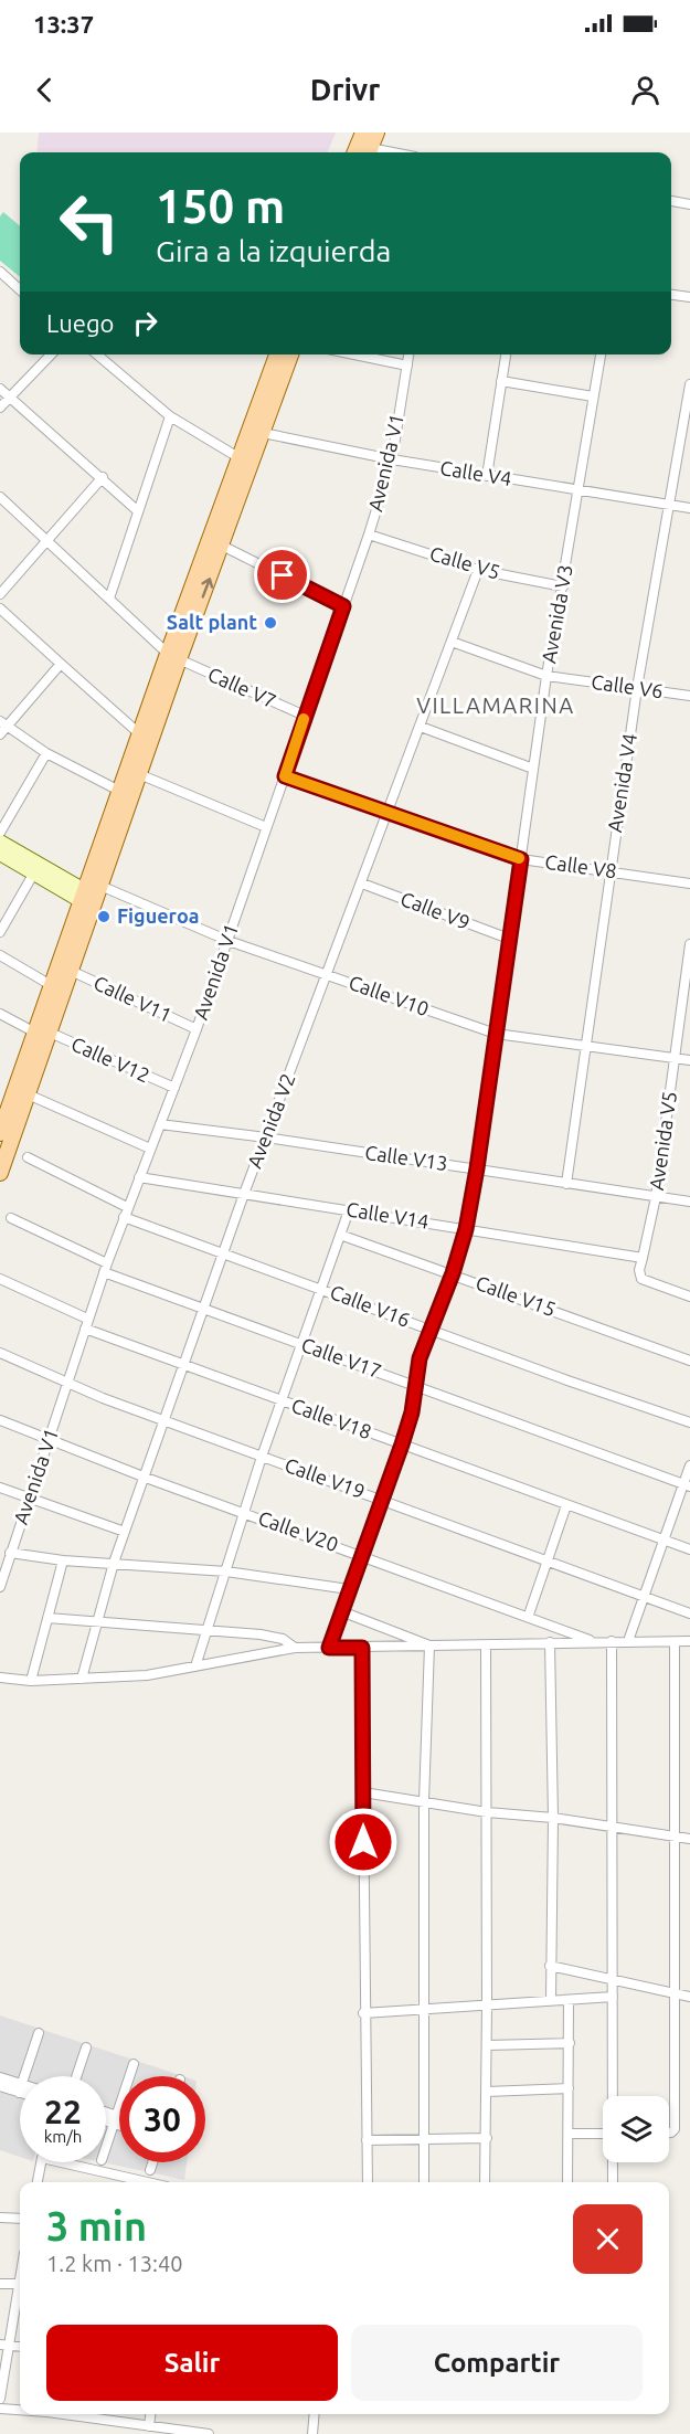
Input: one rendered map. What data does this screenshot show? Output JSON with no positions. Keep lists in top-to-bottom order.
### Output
{
  "streets": {
    "street": [
      "Avenida V1",
      "Calle V4",
      "Calle V5",
      "Avenida V3",
      "Calle V6",
      "Calle V7",
      "Avenida V4",
      "Calle V8",
      "Calle V9",
      "Calle V10",
      "Calle V11",
      "Calle V12",
      "Avenida V2",
      "Avenida V5",
      "Calle V13",
      "Calle V14",
      "Calle V15",
      "Calle V16",
      "Calle V17",
      "Calle V18",
      "Calle V19",
      "Calle V20"
    ]
  },
  "crossings": [
    ["Avenida V1", "Calle V4"],
    ["Avenida V1", "Calle V5"],
    ["Avenida V1", "Calle V7"],
    ["Avenida V1", "Calle V8"],
    ["Avenida V1", "Calle V10"],
    ["Avenida V1", "Calle V11"],
    ["Avenida V1", "Calle V12"],
    ["Avenida V1", "Calle V13"],
    ["Avenida V1", "Calle V14"],
    ["Avenida V1", "Calle V16"],
    ["Avenida V1", "Calle V17"],
    ["Avenida V1", "Calle V18"],
    ["Avenida V1", "Calle V19"],
    ["Avenida V1", "Calle V20"],
    ["Calle V4", "Avenida V3"],
    ["Calle V4", "Avenida V4"],
    ["Calle V5", "Avenida V3"],
    ["Calle V5", "Avenida V2"],
    ["Avenida V3", "Calle V6"],
    ["Avenida V3", "Calle V8"],
    ["Avenida V3", "Calle V9"],
    ["Avenida V3", "Calle V10"],
    ["Avenida V3", "Calle V13"],
    ["Avenida V3", "Calle V14"],
    ["Avenida V3", "Calle V15"],
    ["Avenida V3", "Calle V16"],
    ["Avenida V3", "Calle V17"],
    ["Avenida V3", "Calle V18"],
    ["Avenida V3", "Calle V19"],
    ["Avenida V3", "Calle V20"],
    ["Calle V6", "Avenida V4"],
    ["Calle V6", "Avenida V2"],
    ["Avenida V4", "Calle V8"],
    ["Avenida V4", "Calle V10"],
    ["Avenida V4", "Calle V13"],
    ["Calle V8", "Avenida V2"],
    ["Calle V9", "Avenida V2"],
    ["Calle V10", "Avenida V2"],
    ["Calle V10", "Avenida V5"],
    ["Avenida V2", "Calle V13"],
    ["Avenida V2", "Calle V14"],
    ["Avenida V2", "Calle V16"],
    ["Avenida V2", "Calle V17"],
    ["Avenida V2", "Calle V18"],
    ["Avenida V2", "Calle V19"],
    ["Avenida V2", "Calle V20"],
    ["Avenida V5", "Calle V13"],
    ["Avenida V5", "Calle V14"]
  ],
  "districts": ["VILLAMARINA"],
  "places": ["Salt plant", "Figueroa"],
  "page": {
    "status": "13:37",
    "header": "Drivr",
    "turn": ["150 m", "Gira a la izquierda"],
    "then": "Luego",
    "speed": "22 km/h",
    "limit": "30",
    "heading": ["3 min", "1.2 km · 13:40"],
    "buttons": ["Salir", "Compartir"]
  }
}
